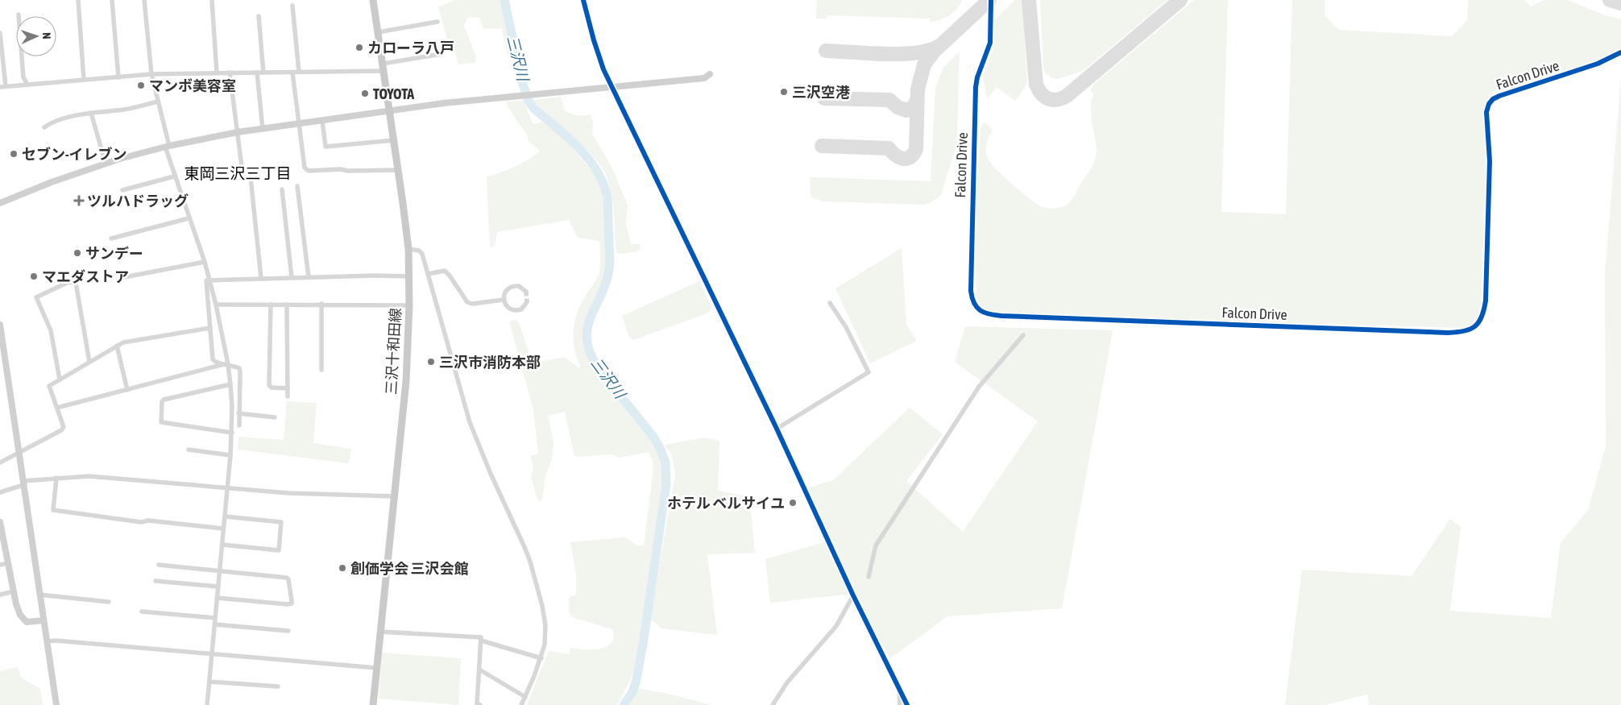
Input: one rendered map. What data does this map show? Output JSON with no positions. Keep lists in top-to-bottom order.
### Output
{
  "streets": {
    "main road": ["三沢十和田線"],
    "street": ["Falcon Drive"]
  },
  "districts": ["東岡三沢三丁目"],
  "water": ["三沢川"],
  "places": {
    "other": [
      "カローラ八戸",
      "マンボ美容室",
      "三沢空港",
      "TOYOTA",
      "セブン-イレブン",
      "サンデー",
      "マエダストア",
      "三沢市消防本部",
      "ホテル ベルサイユ",
      "創価学会 三沢会館"
    ],
    "health": ["ツルハドラッグ"]
  },
  "north": "right"
}
